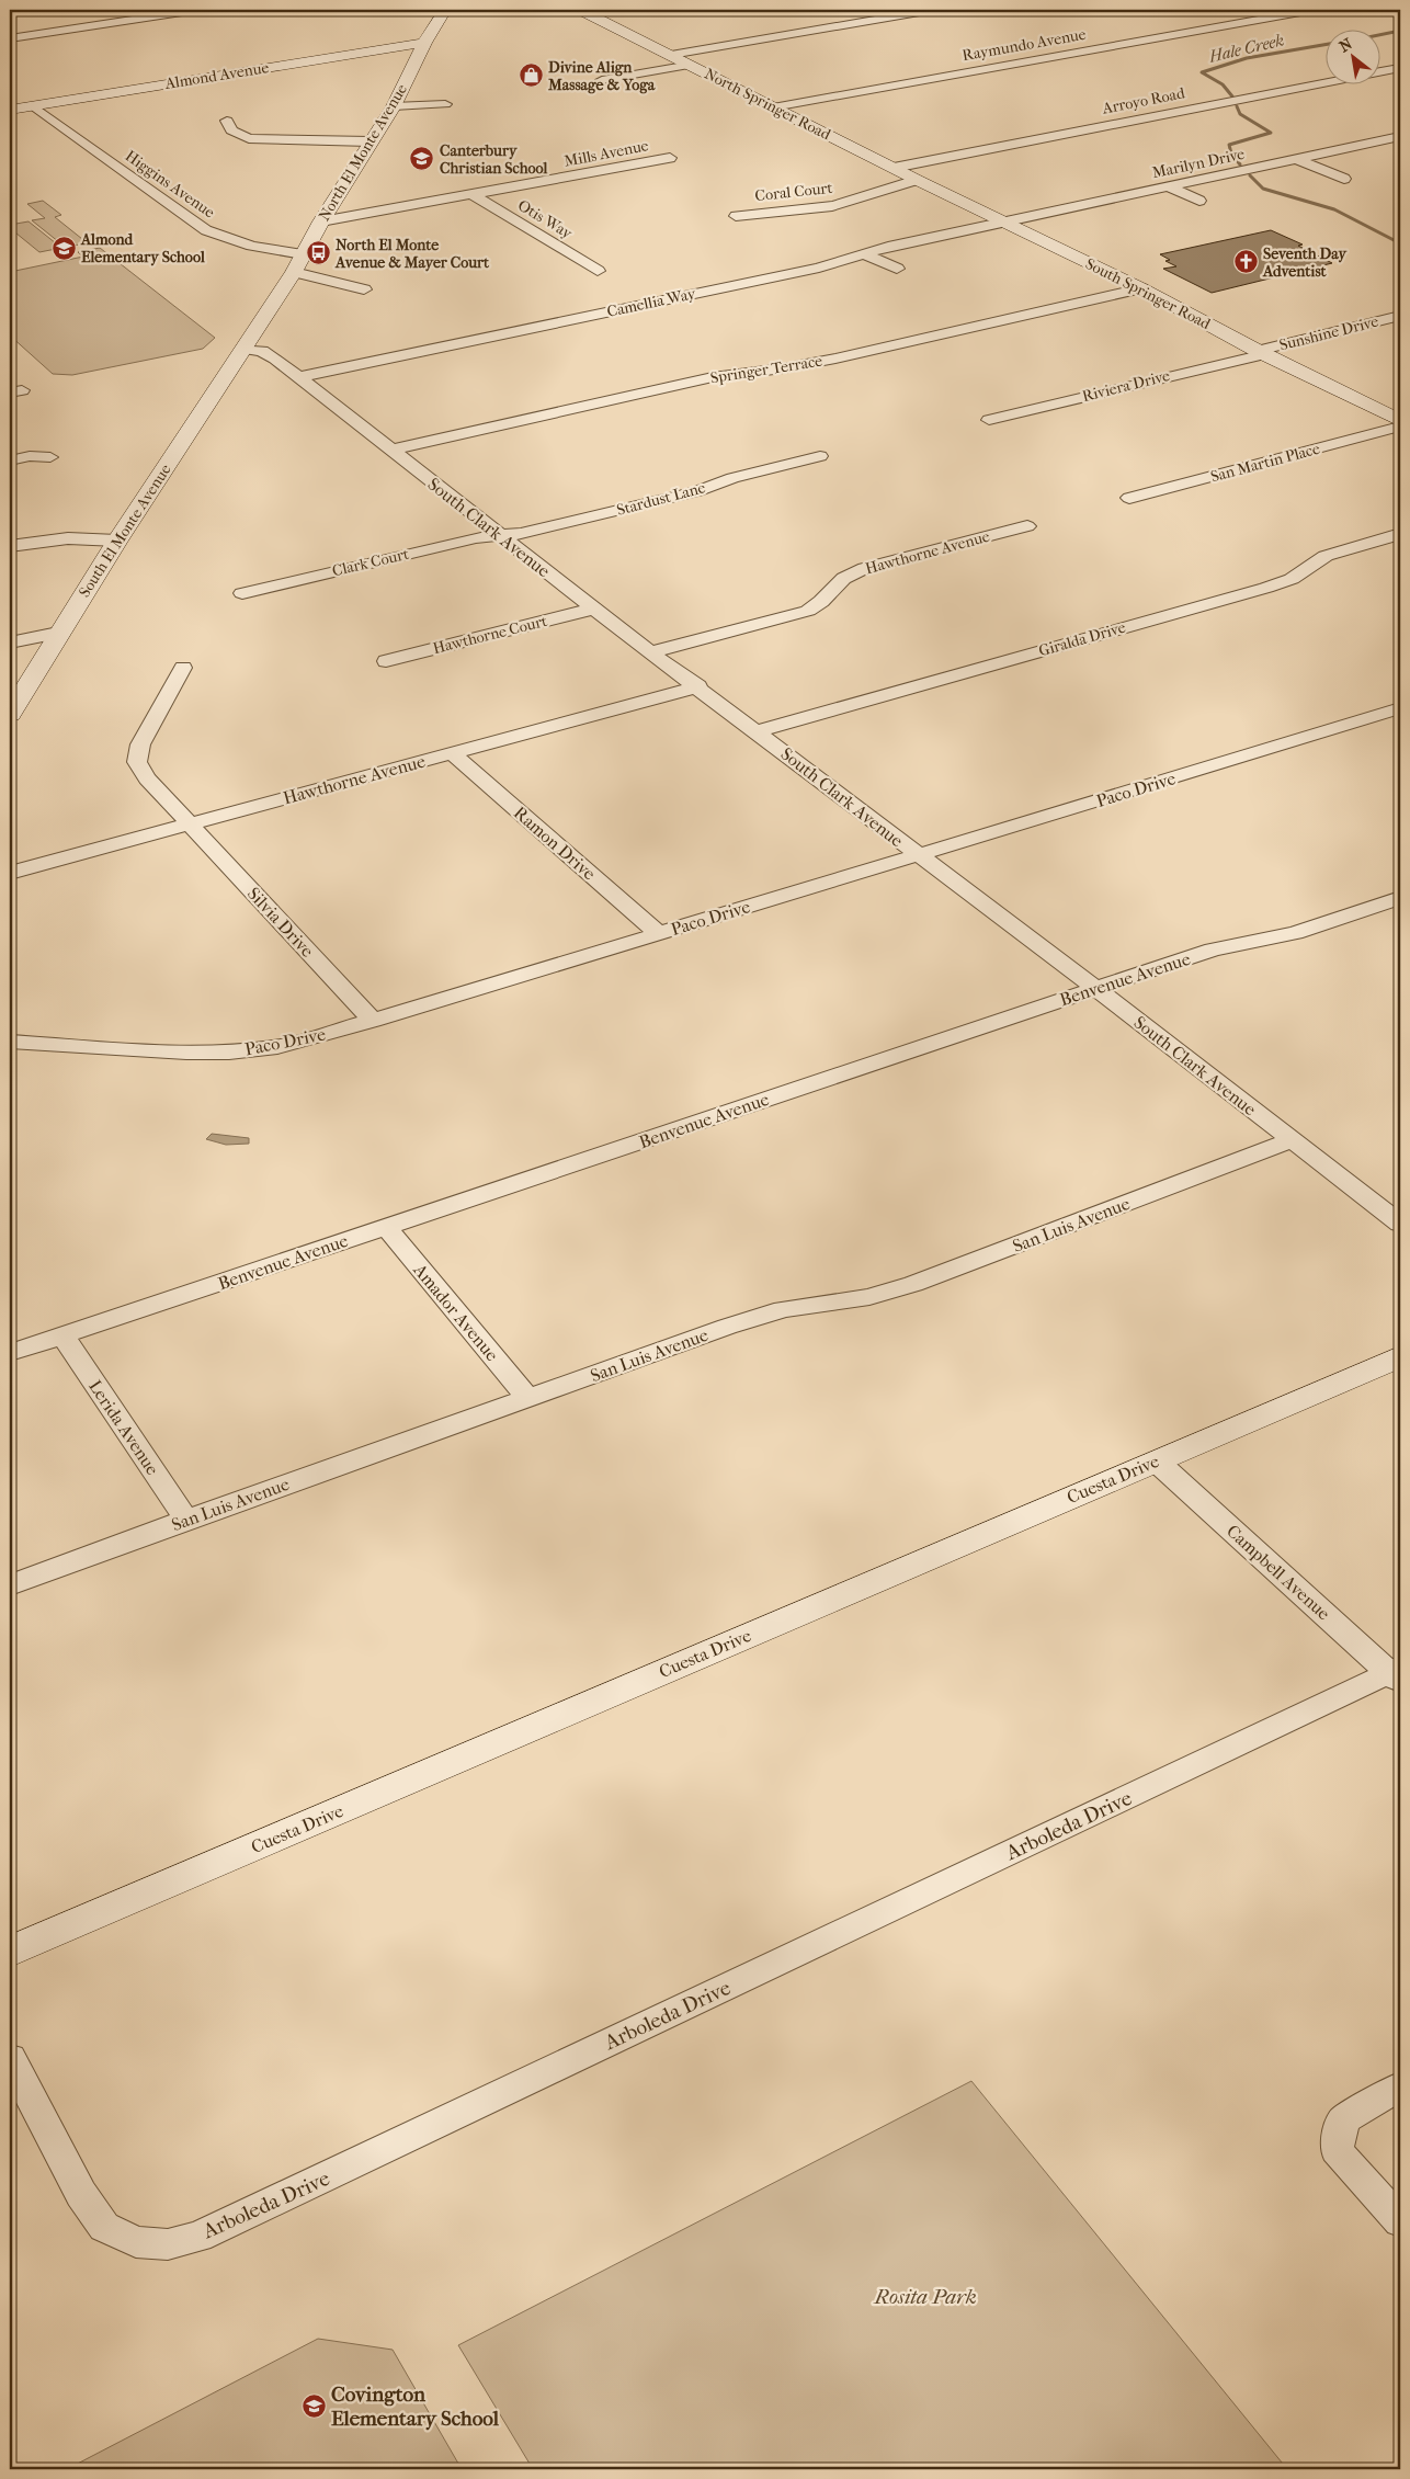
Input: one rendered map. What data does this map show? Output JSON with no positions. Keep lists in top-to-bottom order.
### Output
{
  "streets": {
    "street": [
      "Raymundo Avenue",
      "Almond Avenue",
      "Arroyo Road",
      "North Springer Road",
      "North El Monte Avenue",
      "Mills Avenue",
      "Marilyn Drive",
      "Higgins Avenue",
      "Coral Court",
      "Otis Way",
      "South Springer Road",
      "Camellia Way",
      "Sunshine Drive",
      "Springer Terrace",
      "Riviera Drive",
      "San Martin Place",
      "Stardust Lane",
      "South Clark Avenue",
      "South El Monte Avenue",
      "Hawthorne Avenue",
      "Clark Court",
      "Hawthorne Court",
      "Giralda Drive",
      "Paco Drive",
      "Ramon Drive",
      "Silvia Drive",
      "Benvenue Avenue",
      "San Luis Avenue",
      "Amador Avenue",
      "Lerida Avenue",
      "Cuesta Drive",
      "Campbell Avenue",
      "Arboleda Drive"
    ]
  },
  "crossings": [
    ["Raymundo Avenue", "North Springer Road"],
    ["Almond Avenue", "North El Monte Avenue"],
    ["Almond Avenue", "Higgins Avenue"],
    ["Arroyo Road", "North Springer Road"],
    ["Arroyo Road", "South Springer Road"],
    ["North Springer Road", "South Springer Road"],
    ["North El Monte Avenue", "Mills Avenue"],
    ["North El Monte Avenue", "Higgins Avenue"],
    ["North El Monte Avenue", "South Clark Avenue"],
    ["North El Monte Avenue", "South El Monte Avenue"],
    ["Mills Avenue", "Otis Way"],
    ["Marilyn Drive", "South Springer Road"],
    ["Marilyn Drive", "Camellia Way"],
    ["Coral Court", "South Springer Road"],
    ["South Springer Road", "Camellia Way"],
    ["South Springer Road", "Sunshine Drive"],
    ["South Springer Road", "Springer Terrace"],
    ["South Springer Road", "Riviera Drive"],
    ["Camellia Way", "South Clark Avenue"],
    ["Sunshine Drive", "Riviera Drive"],
    ["Springer Terrace", "South Clark Avenue"],
    ["Stardust Lane", "South Clark Avenue"],
    ["Stardust Lane", "Clark Court"],
    ["South Clark Avenue", "South El Monte Avenue"],
    ["South Clark Avenue", "Hawthorne Avenue"],
    ["South Clark Avenue", "Clark Court"],
    ["South Clark Avenue", "Hawthorne Court"],
    ["South Clark Avenue", "Giralda Drive"],
    ["South Clark Avenue", "Paco Drive"],
    ["South Clark Avenue", "Benvenue Avenue"],
    ["South Clark Avenue", "San Luis Avenue"],
    ["Hawthorne Avenue", "Ramon Drive"],
    ["Hawthorne Avenue", "Silvia Drive"],
    ["Paco Drive", "Ramon Drive"],
    ["Paco Drive", "Silvia Drive"],
    ["Benvenue Avenue", "Amador Avenue"],
    ["Benvenue Avenue", "Lerida Avenue"],
    ["San Luis Avenue", "Amador Avenue"],
    ["San Luis Avenue", "Lerida Avenue"],
    ["Cuesta Drive", "Campbell Avenue"],
    ["Campbell Avenue", "Arboleda Drive"]
  ],
  "water": ["Hale Creek"],
  "parks": ["Rosita Park"],
  "places": {
    "shop": ["Divine Align Massage & Yoga"],
    "school or university": ["Canterbury Christian School", "Almond Elementary School", "Covington Elementary School"],
    "bus stop": ["North El Monte Avenue & Mayer Court"],
    "church": ["Seventh Day Adventist"]
  },
  "north": "top left"
}
